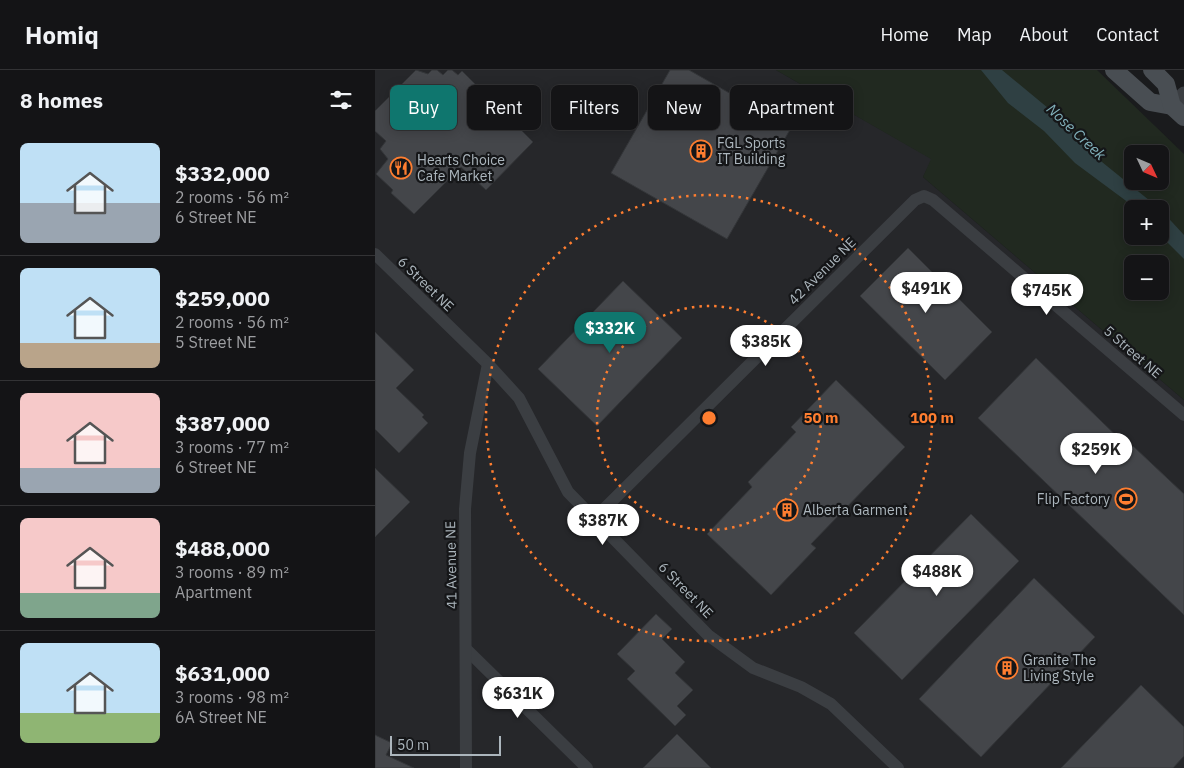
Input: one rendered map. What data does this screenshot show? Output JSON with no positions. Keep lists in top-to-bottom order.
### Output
{
  "streets": {
    "street": [
      "42 Avenue NE",
      "6 Street NE",
      "5 Street NE",
      "41 Avenue NE"
    ]
  },
  "crossings": [
    ["42 Avenue NE", "6 Street NE"],
    ["42 Avenue NE", "5 Street NE"],
    ["6 Street NE", "41 Avenue NE"]
  ],
  "water": ["Nose Creek"],
  "places": {
    "building": ["FGL Sports IT Building", "Alberta Garment", "Granite The Living Style"],
    "restaurant": ["Hearts Choice Cafe Market"],
    "sports": ["Flip Factory"]
  },
  "scale_bar": "50 m",
  "north": "bottom right",
  "page": {
    "header": "Homiq",
    "nav": [
      "Home",
      "Map",
      "About",
      "Contact"
    ],
    "heading": "8 homes",
    "chip": [
      "Buy",
      "Rent",
      "Filters",
      "New",
      "Apartment"
    ],
    "list": [
      {
        "name": "$332,000",
        "note": "2 rooms · 56 m² · 6 Street NE"
      },
      {
        "name": "$259,000",
        "note": "2 rooms · 56 m² · 5 Street NE"
      },
      {
        "name": "$387,000",
        "note": "3 rooms · 77 m² · 6 Street NE"
      },
      {
        "name": "$488,000",
        "note": "3 rooms · 89 m² · Apartment"
      },
      {
        "name": "$631,000",
        "note": "3 rooms · 98 m² · 6A Street NE"
      }
    ],
    "map_buttons": ["+", "−"],
    "price": [
      "$491K",
      "$745K",
      "$332K",
      "$385K",
      "$259K",
      "$387K",
      "$488K",
      "$631K"
    ],
    "scale": "50 m"
  },
  "rings": ["50 m", "100 m"]
}
